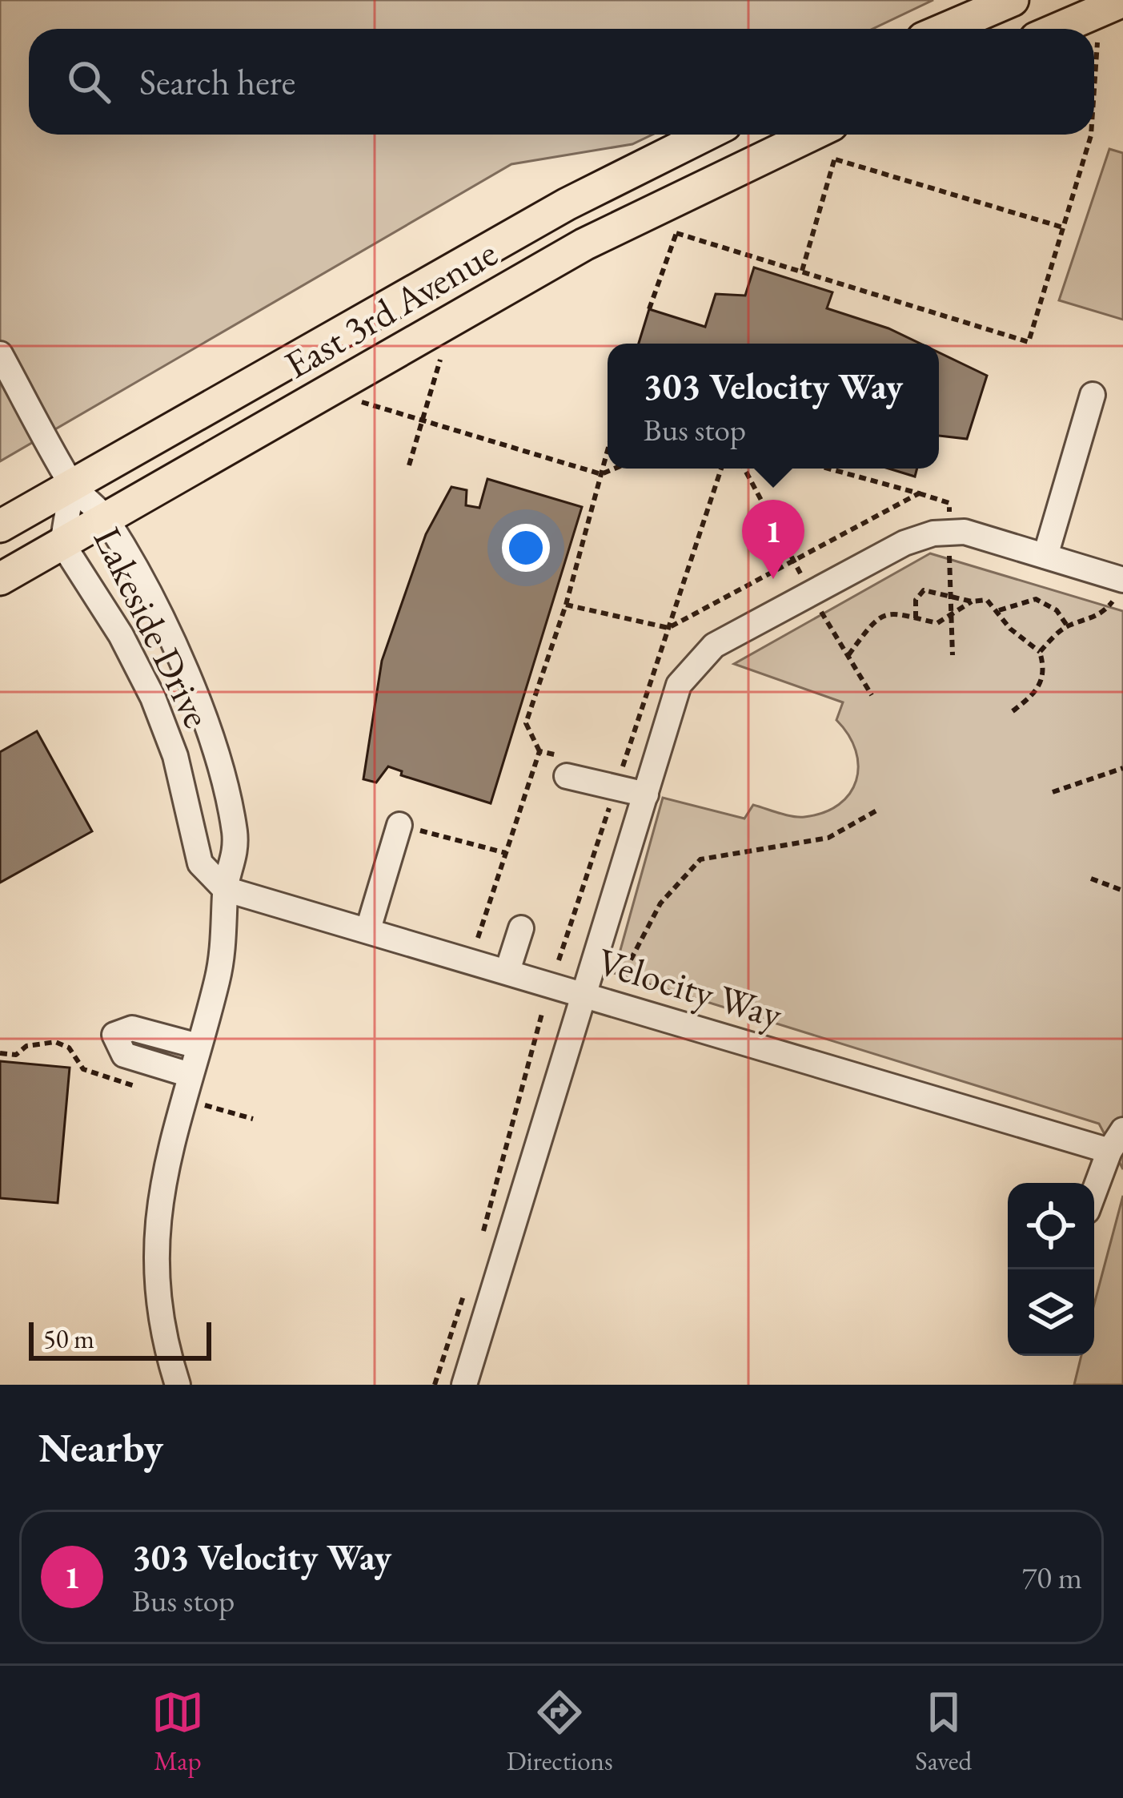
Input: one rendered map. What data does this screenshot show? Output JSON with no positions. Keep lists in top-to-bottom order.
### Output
{
  "streets": {
    "main road": ["East 3rd Avenue"],
    "street": ["Lakeside Drive", "Velocity Way"]
  },
  "crossings": [
    ["East 3rd Avenue", "Lakeside Drive"],
    ["Lakeside Drive", "Velocity Way"]
  ],
  "scale_bar": "50 m",
  "page": {
    "search": "Search here",
    "popup": ["303 Velocity Way", "Bus stop"],
    "pins": "1",
    "scale": "50 m",
    "heading": "Nearby",
    "list": [
      {
        "mark": "1",
        "name": "303 Velocity Way",
        "note": "Bus stop",
        "value": "70 m"
      }
    ],
    "nav": ["Map", "Directions", "Saved"]
  }
}
